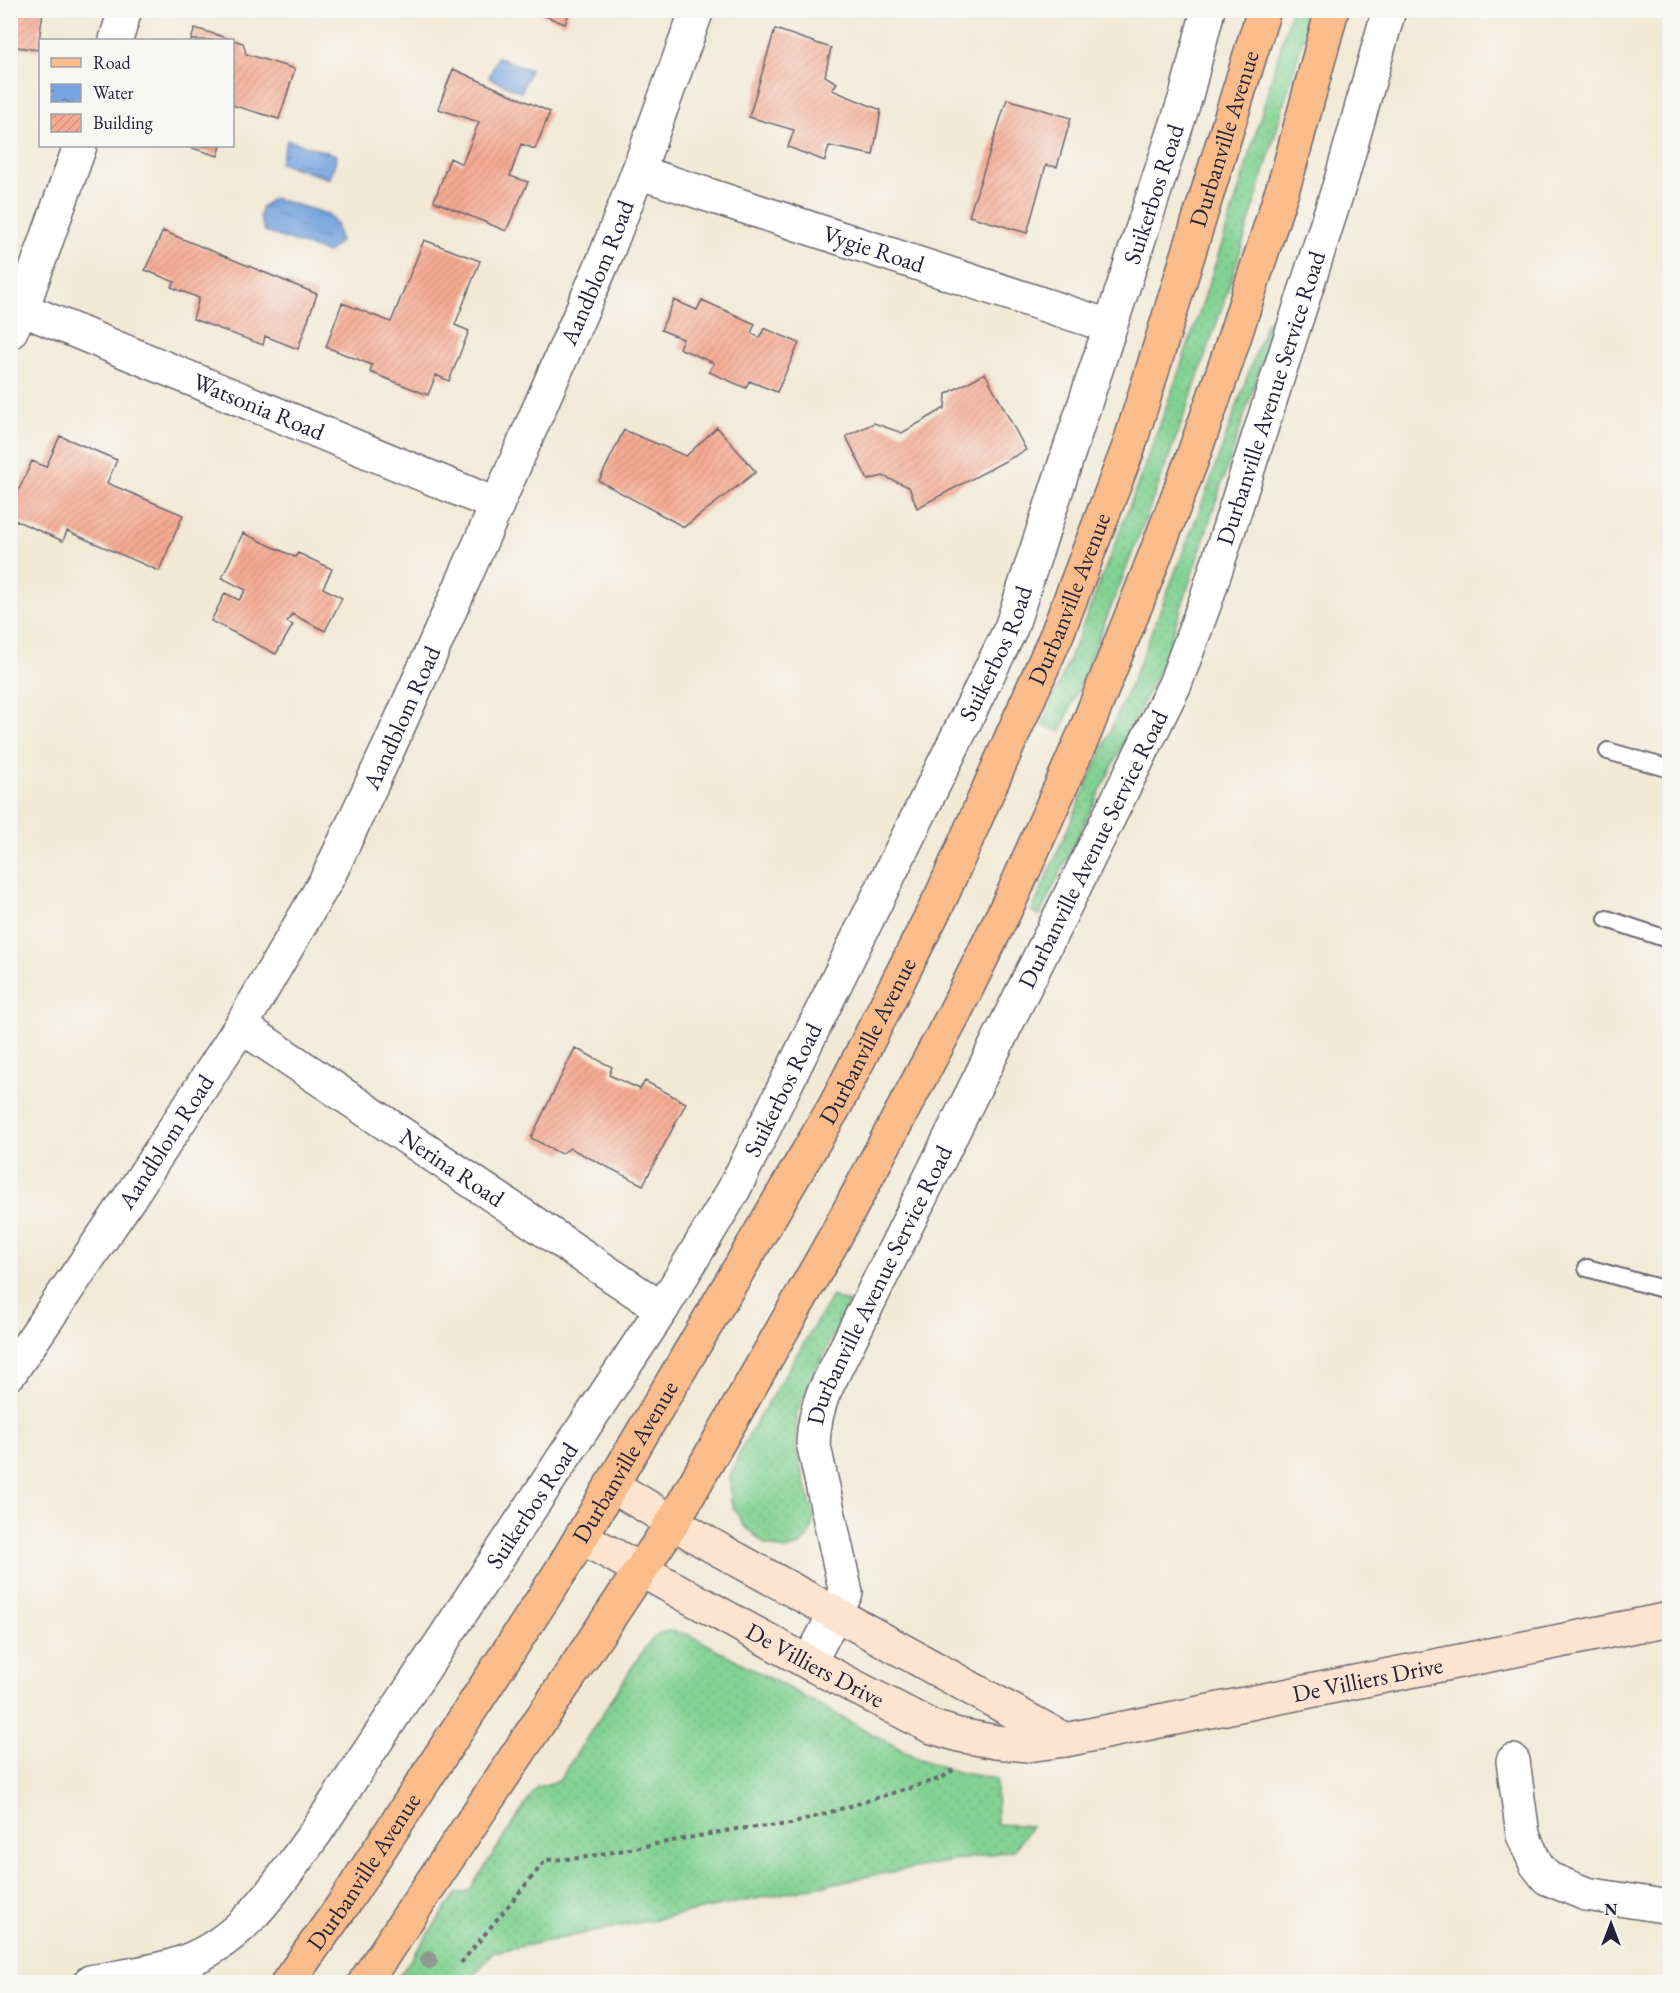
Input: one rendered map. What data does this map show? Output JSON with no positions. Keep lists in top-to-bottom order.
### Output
{
  "streets": {
    "main road": ["Durbanville Avenue"],
    "street": [
      "Suikerbos Road",
      "Vygie Road",
      "Aandblom Road",
      "Durbanville Avenue Service Road",
      "Watsonia Road",
      "Nerina Road",
      "De Villiers Drive"
    ]
  },
  "crossings": [
    ["Durbanville Avenue", "De Villiers Drive"],
    ["Suikerbos Road", "Vygie Road"],
    ["Suikerbos Road", "Nerina Road"],
    ["Vygie Road", "Aandblom Road"],
    ["Aandblom Road", "Watsonia Road"],
    ["Aandblom Road", "Nerina Road"],
    ["Durbanville Avenue Service Road", "De Villiers Drive"]
  ],
  "legend": ["Road", "Water", "Building"],
  "north": "top"
}
